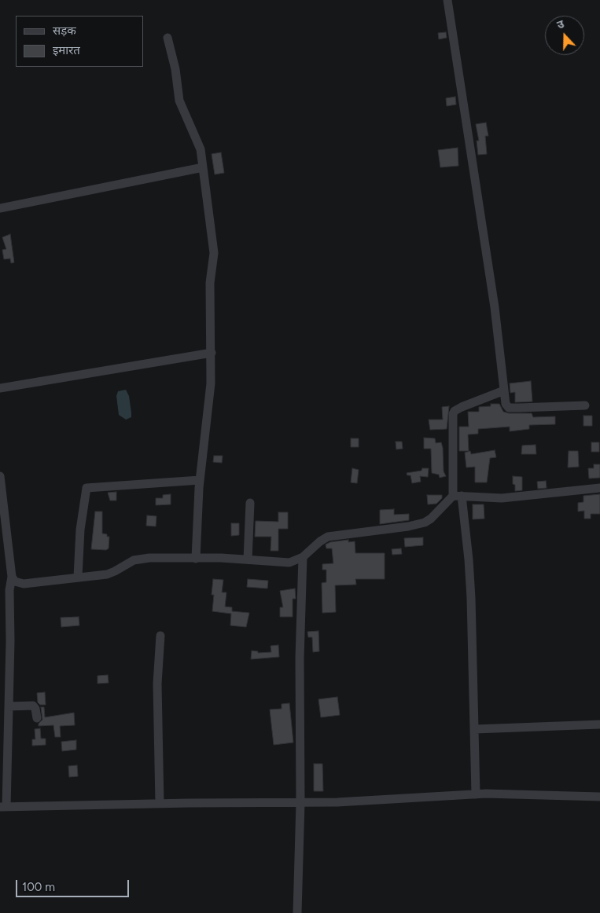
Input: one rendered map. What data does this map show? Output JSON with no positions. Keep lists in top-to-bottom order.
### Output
{
  "legend": ["सड़क", "इमारत"],
  "scale_bar": "100 m",
  "north": "top"
}
